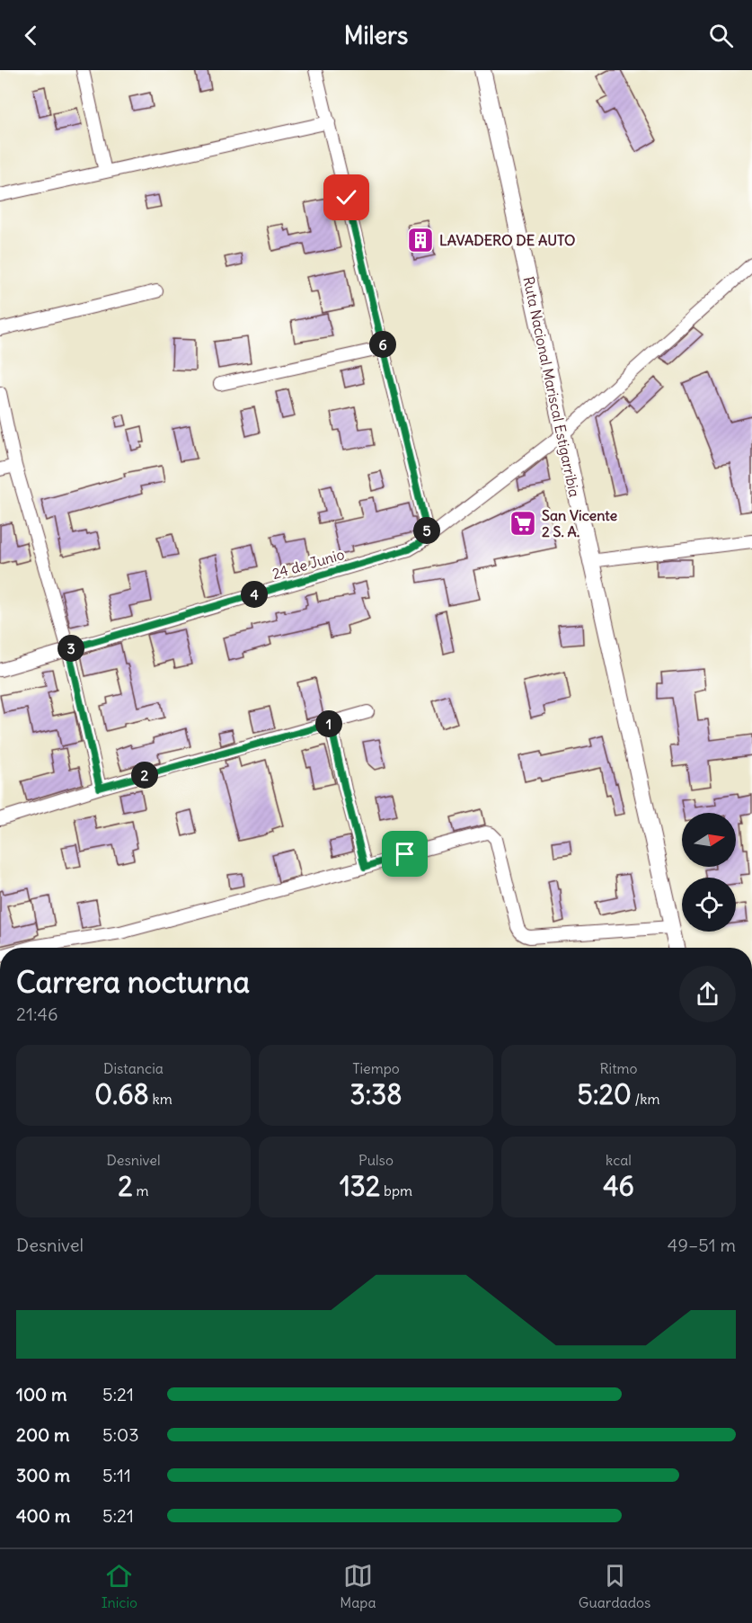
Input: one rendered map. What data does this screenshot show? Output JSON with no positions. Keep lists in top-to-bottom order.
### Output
{
  "streets": {
    "main road": ["Ruta Nacional Mariscal Estigarribia"],
    "street": ["24 de Junio"]
  },
  "crossings": [
    ["Ruta Nacional Mariscal Estigarribia", "24 de Junio"]
  ],
  "places": {
    "building": ["LAVADERO DE AUTO"],
    "supermarket": ["San Vicente 2 S. A."]
  },
  "north": "right",
  "page": {
    "header": "Milers",
    "pins": [
      "6",
      "5",
      "4",
      "3",
      "1",
      "2"
    ],
    "heading": ["Carrera nocturna", "21:46"],
    "stats": [
      ["Distancia", "0.68 km"],
      ["Tiempo", "3:38"],
      ["Ritmo", "5:20 /km"],
      ["Desnivel", "2 m"],
      ["Pulso", "132 bpm"],
      ["kcal", "46"]
    ],
    "chart": ["Desnivel", "49–51 m"],
    "list": [
      {
        "name": "100 m",
        "note": "5:21"
      },
      {
        "name": "200 m",
        "note": "5:03"
      },
      {
        "name": "300 m",
        "note": "5:11"
      },
      {
        "name": "400 m",
        "note": "5:21"
      }
    ],
    "tabs": ["Inicio", "Mapa", "Guardados"]
  }
}
